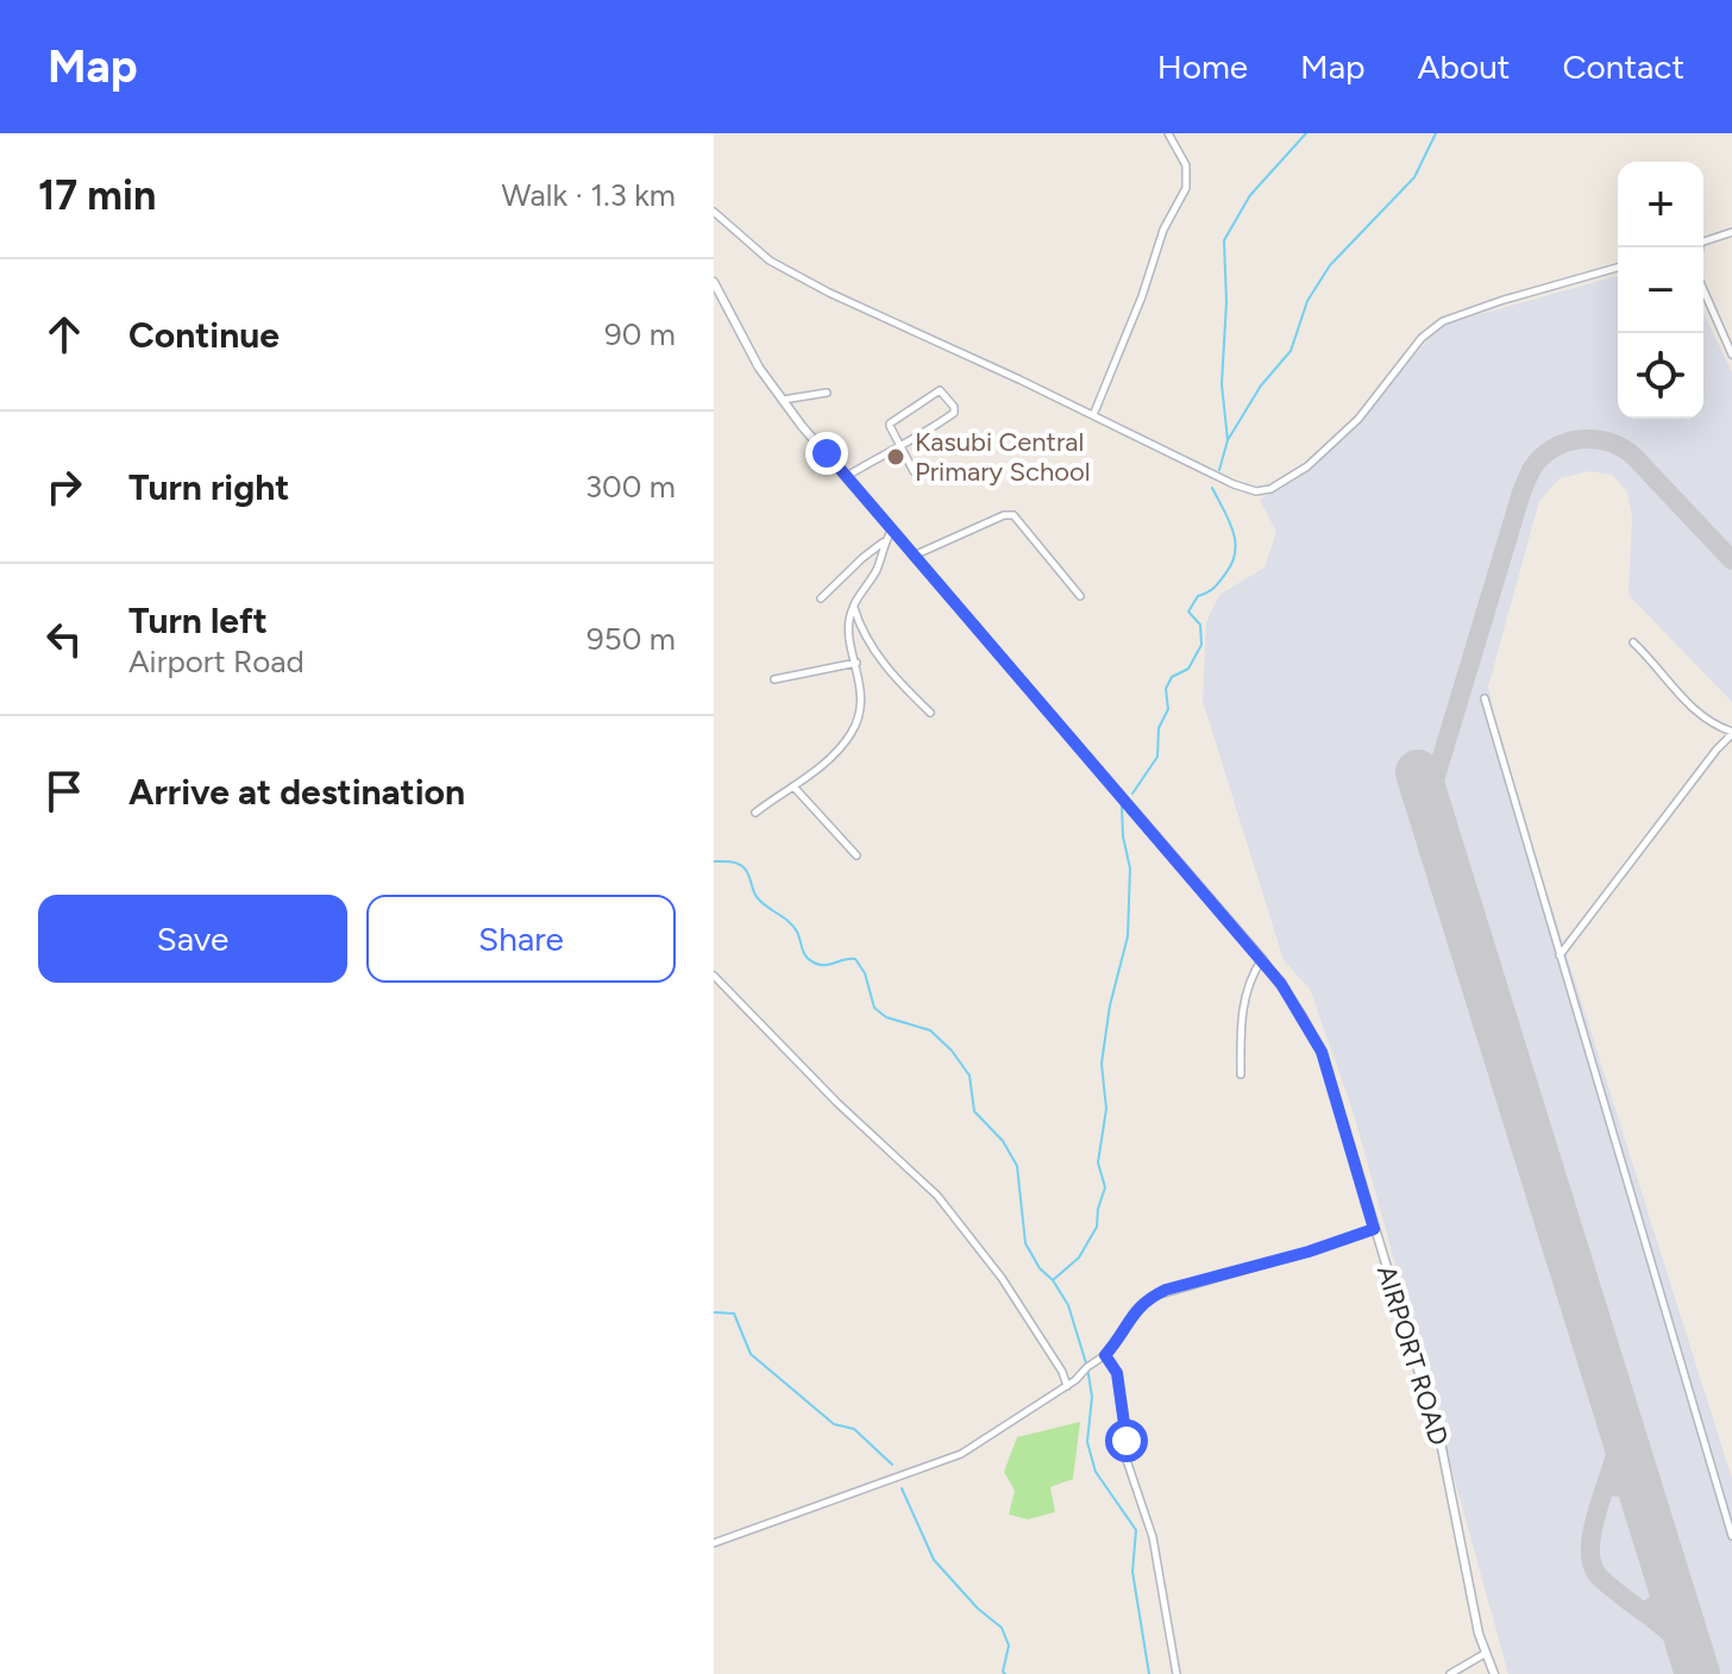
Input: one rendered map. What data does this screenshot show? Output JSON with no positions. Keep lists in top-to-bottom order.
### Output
{
  "streets": {
    "street": ["AIRPORT ROAD"]
  },
  "places": ["Kasubi Central Primary School"],
  "page": {
    "header": "Map",
    "nav": [
      "Home",
      "Map",
      "About",
      "Contact"
    ],
    "heading": ["17 min", "Walk · 1.3 km"],
    "map_buttons": ["+", "−"],
    "list": [
      ["Continue", "90 m"],
      ["Turn right", "300 m"],
      ["Turn left", "Airport Road", "950 m"],
      "Arrive at destination"
    ],
    "buttons": ["Save", "Share"]
  }
}
